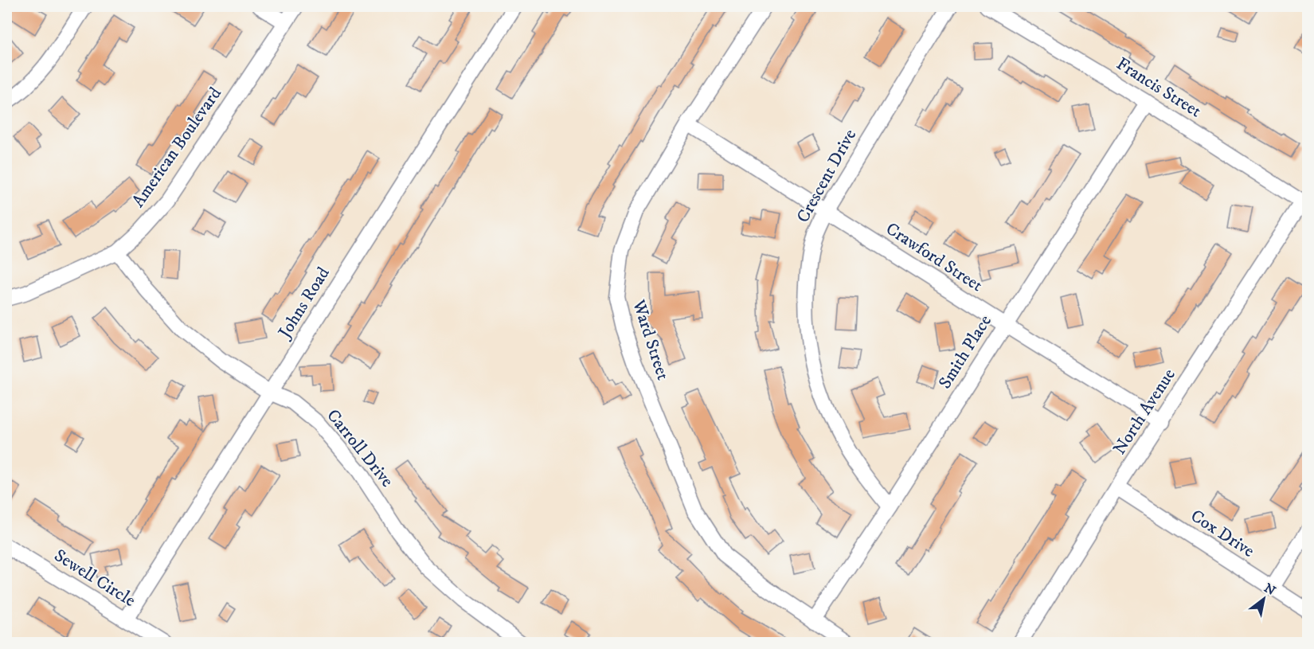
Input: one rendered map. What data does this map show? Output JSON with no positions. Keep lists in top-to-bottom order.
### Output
{
  "streets": {
    "street": [
      "Francis Street",
      "American Boulevard",
      "Crescent Drive",
      "Crawford Street",
      "Johns Road",
      "Ward Street",
      "Smith Place",
      "North Avenue",
      "Carroll Drive",
      "Cox Drive",
      "Sewell Circle"
    ]
  },
  "crossings": [
    ["Francis Street", "Smith Place"],
    ["Francis Street", "North Avenue"],
    ["American Boulevard", "Carroll Drive"],
    ["Crescent Drive", "Crawford Street"],
    ["Crescent Drive", "Smith Place"],
    ["Crawford Street", "Ward Street"],
    ["Crawford Street", "Smith Place"],
    ["Crawford Street", "North Avenue"],
    ["Johns Road", "Carroll Drive"],
    ["Johns Road", "Sewell Circle"],
    ["Ward Street", "Smith Place"],
    ["North Avenue", "Cox Drive"]
  ],
  "north": "top right"
}
